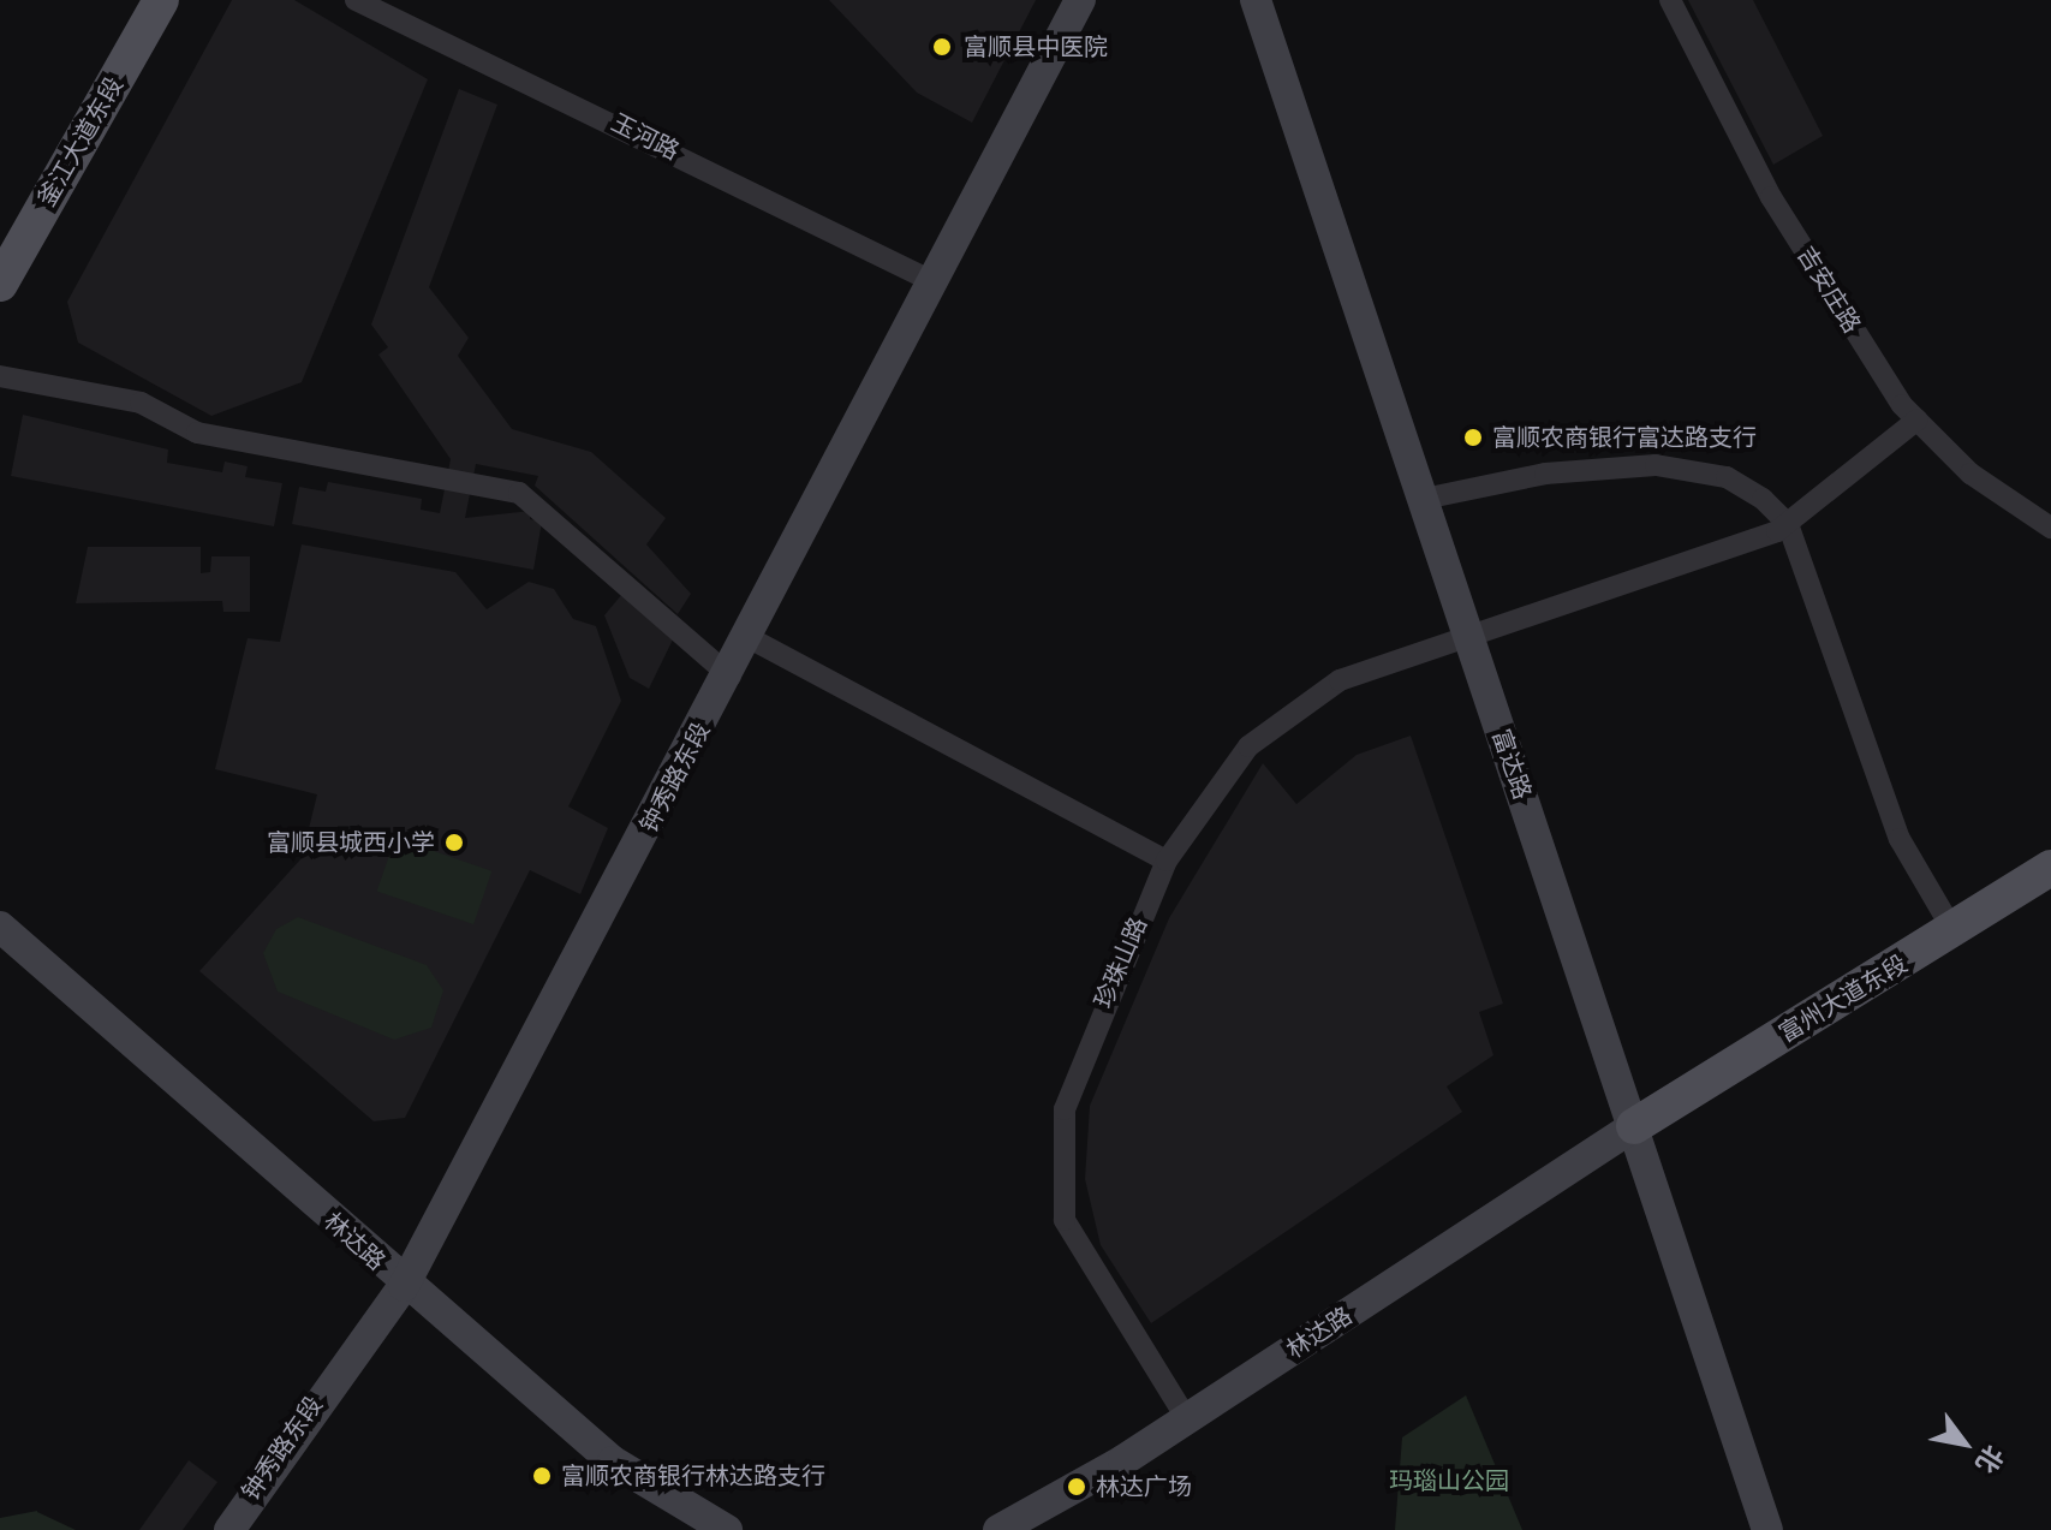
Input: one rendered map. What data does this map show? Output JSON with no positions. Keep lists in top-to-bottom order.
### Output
{
  "streets": {
    "main road": [
      "釜江大道东段",
      "富达路",
      "钟秀路东段",
      "富州大道东段",
      "林达路"
    ],
    "street": ["玉河路", "吉安庄路", "珍珠山路"]
  },
  "crossings": [
    ["玉河路", "钟秀路东段"],
    ["吉安庄路", "珍珠山路"],
    ["富达路", "珍珠山路"],
    ["富达路", "富州大道东段"],
    ["富达路", "林达路"],
    ["钟秀路东段", "林达路"],
    ["珍珠山路", "林达路"],
    ["富州大道东段", "林达路"]
  ],
  "parks": ["玛瑙山公园"],
  "places": [
    "富顺县中医院",
    "富顺农商银行富达路支行",
    "富顺县城西小学",
    "富顺农商银行林达路支行",
    "林达广场"
  ],
  "north": "bottom right"
}
